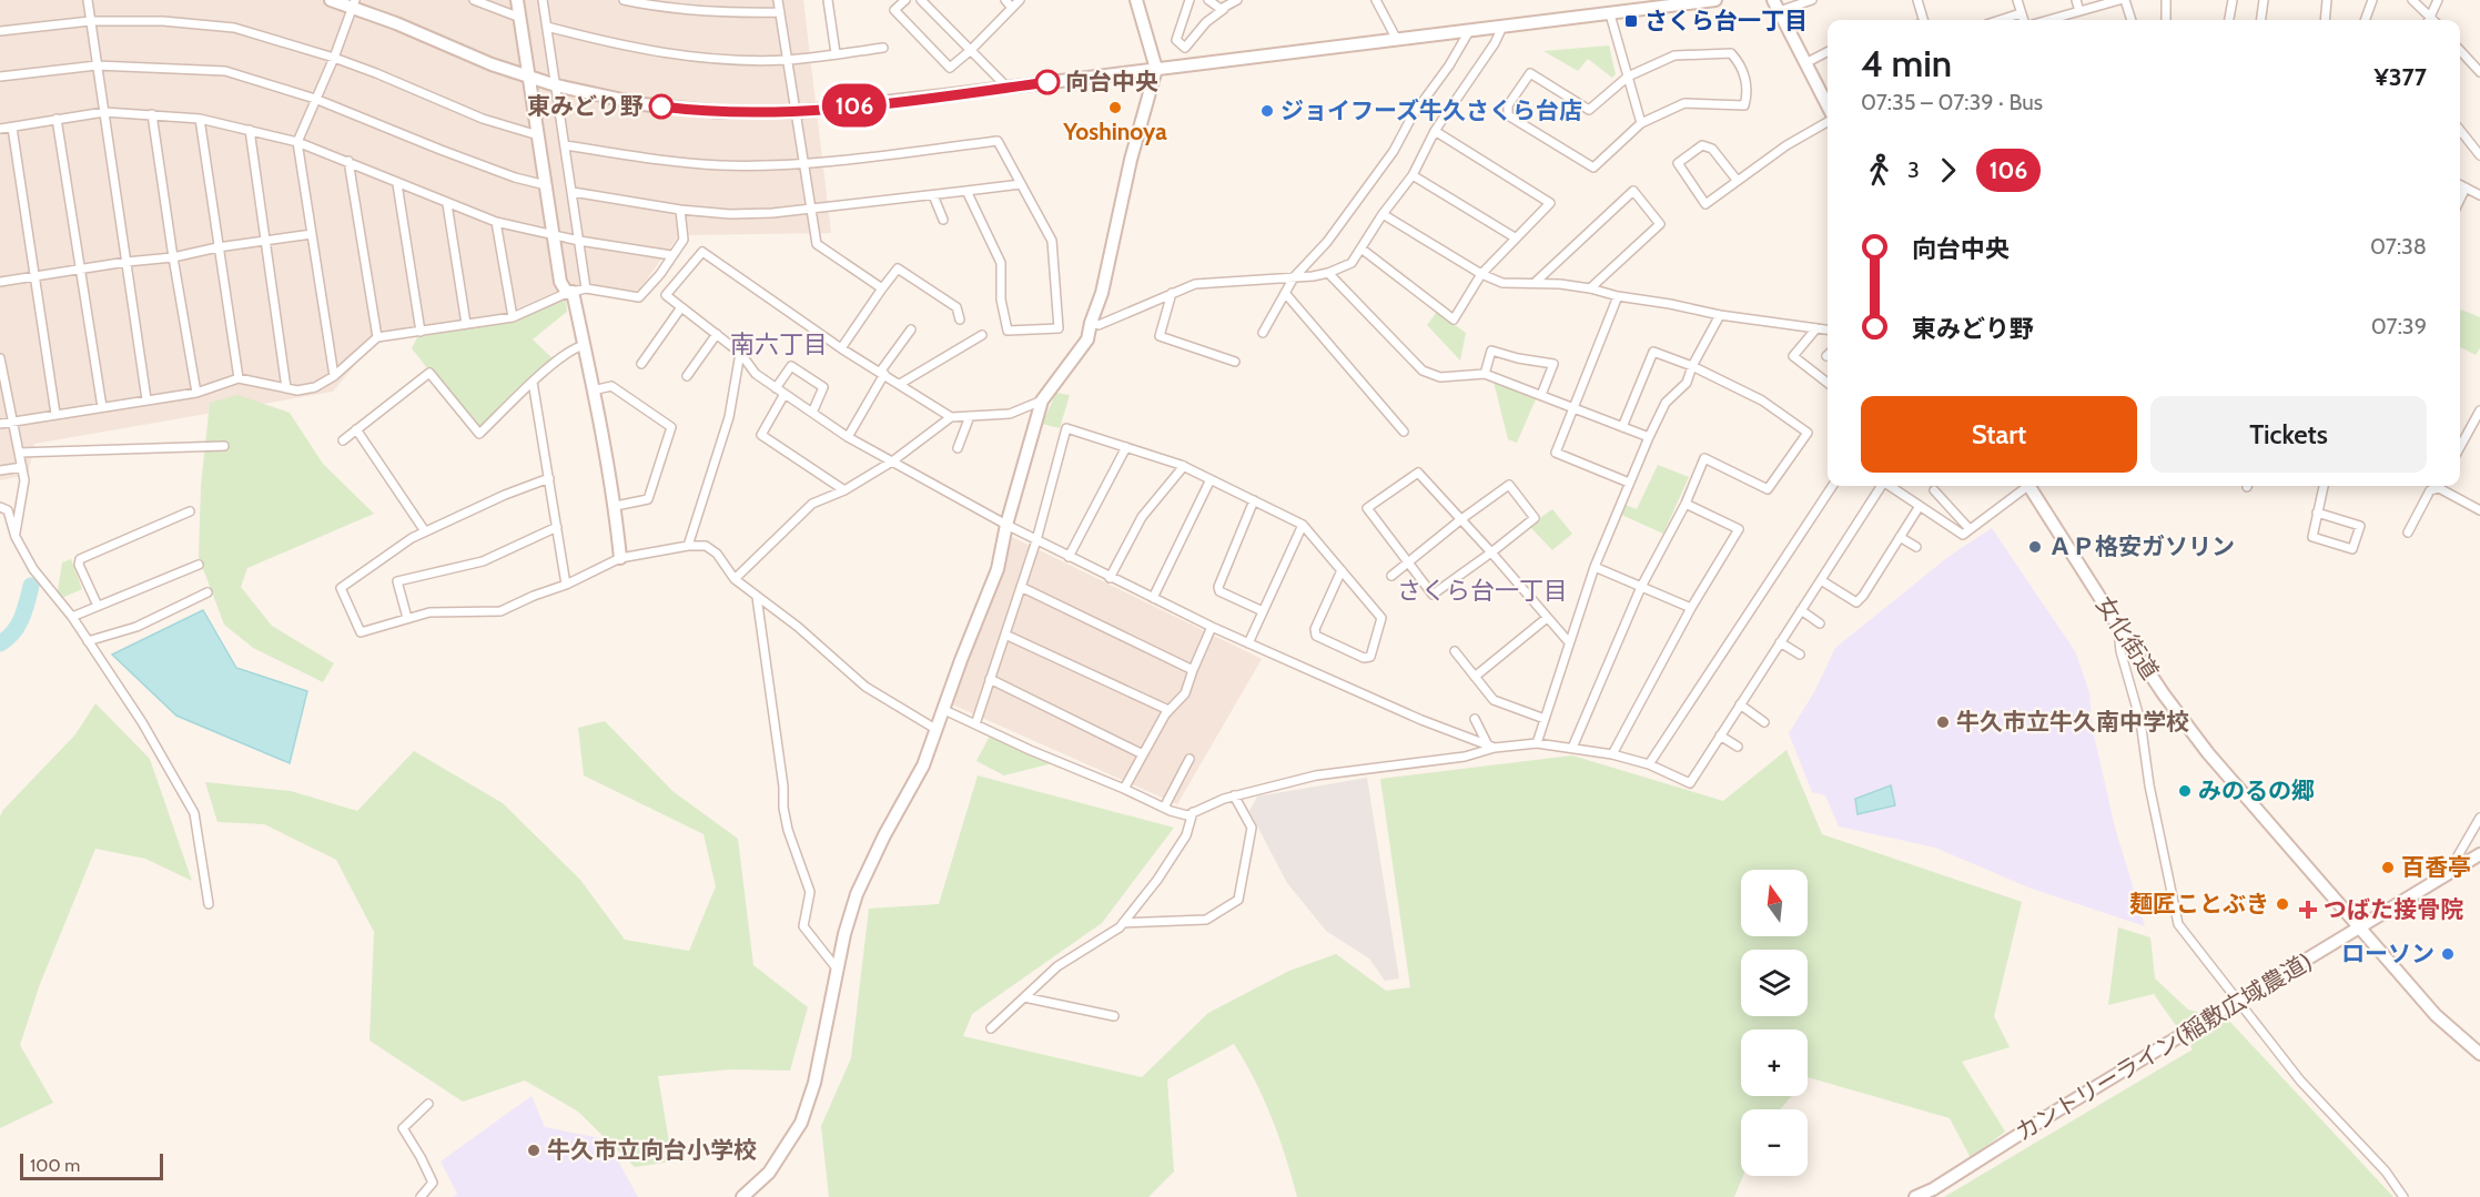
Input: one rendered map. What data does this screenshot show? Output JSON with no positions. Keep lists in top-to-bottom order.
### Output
{
  "streets": {
    "street": ["女化街道", "カントリーライン(稲敷広域農道)"]
  },
  "crossings": [
    ["女化街道", "カントリーライン(稲敷広域農道)"]
  ],
  "districts": ["南六丁目", "さくら台一丁目"],
  "places": {
    "transit": ["さくら台一丁目"],
    "other": [
      "向台中央",
      "東みどり野",
      "Yoshinoya",
      "ジョイフーズ牛久さくら台店",
      "ＡＰ格安ガソリン",
      "牛久市立牛久南中学校",
      "みのるの郷",
      "百香亭",
      "麺匠ことぶき",
      "ローソン",
      "牛久市立向台小学校"
    ],
    "health": ["つばた接骨院"]
  },
  "lines": ["bus line 106"],
  "scale_bar": "100 m",
  "north": "top",
  "page": {
    "on_map": "106",
    "heading": ["4 min", "07:35 – 07:39 · Bus", "¥377"],
    "legs": ["3", "106"],
    "list": [
      {
        "name": "向台中央",
        "value": "07:38"
      },
      {
        "name": "東みどり野",
        "value": "07:39"
      }
    ],
    "buttons": ["Start", "Tickets"],
    "map_buttons": ["+", "−"],
    "scale": "100 m"
  }
}
